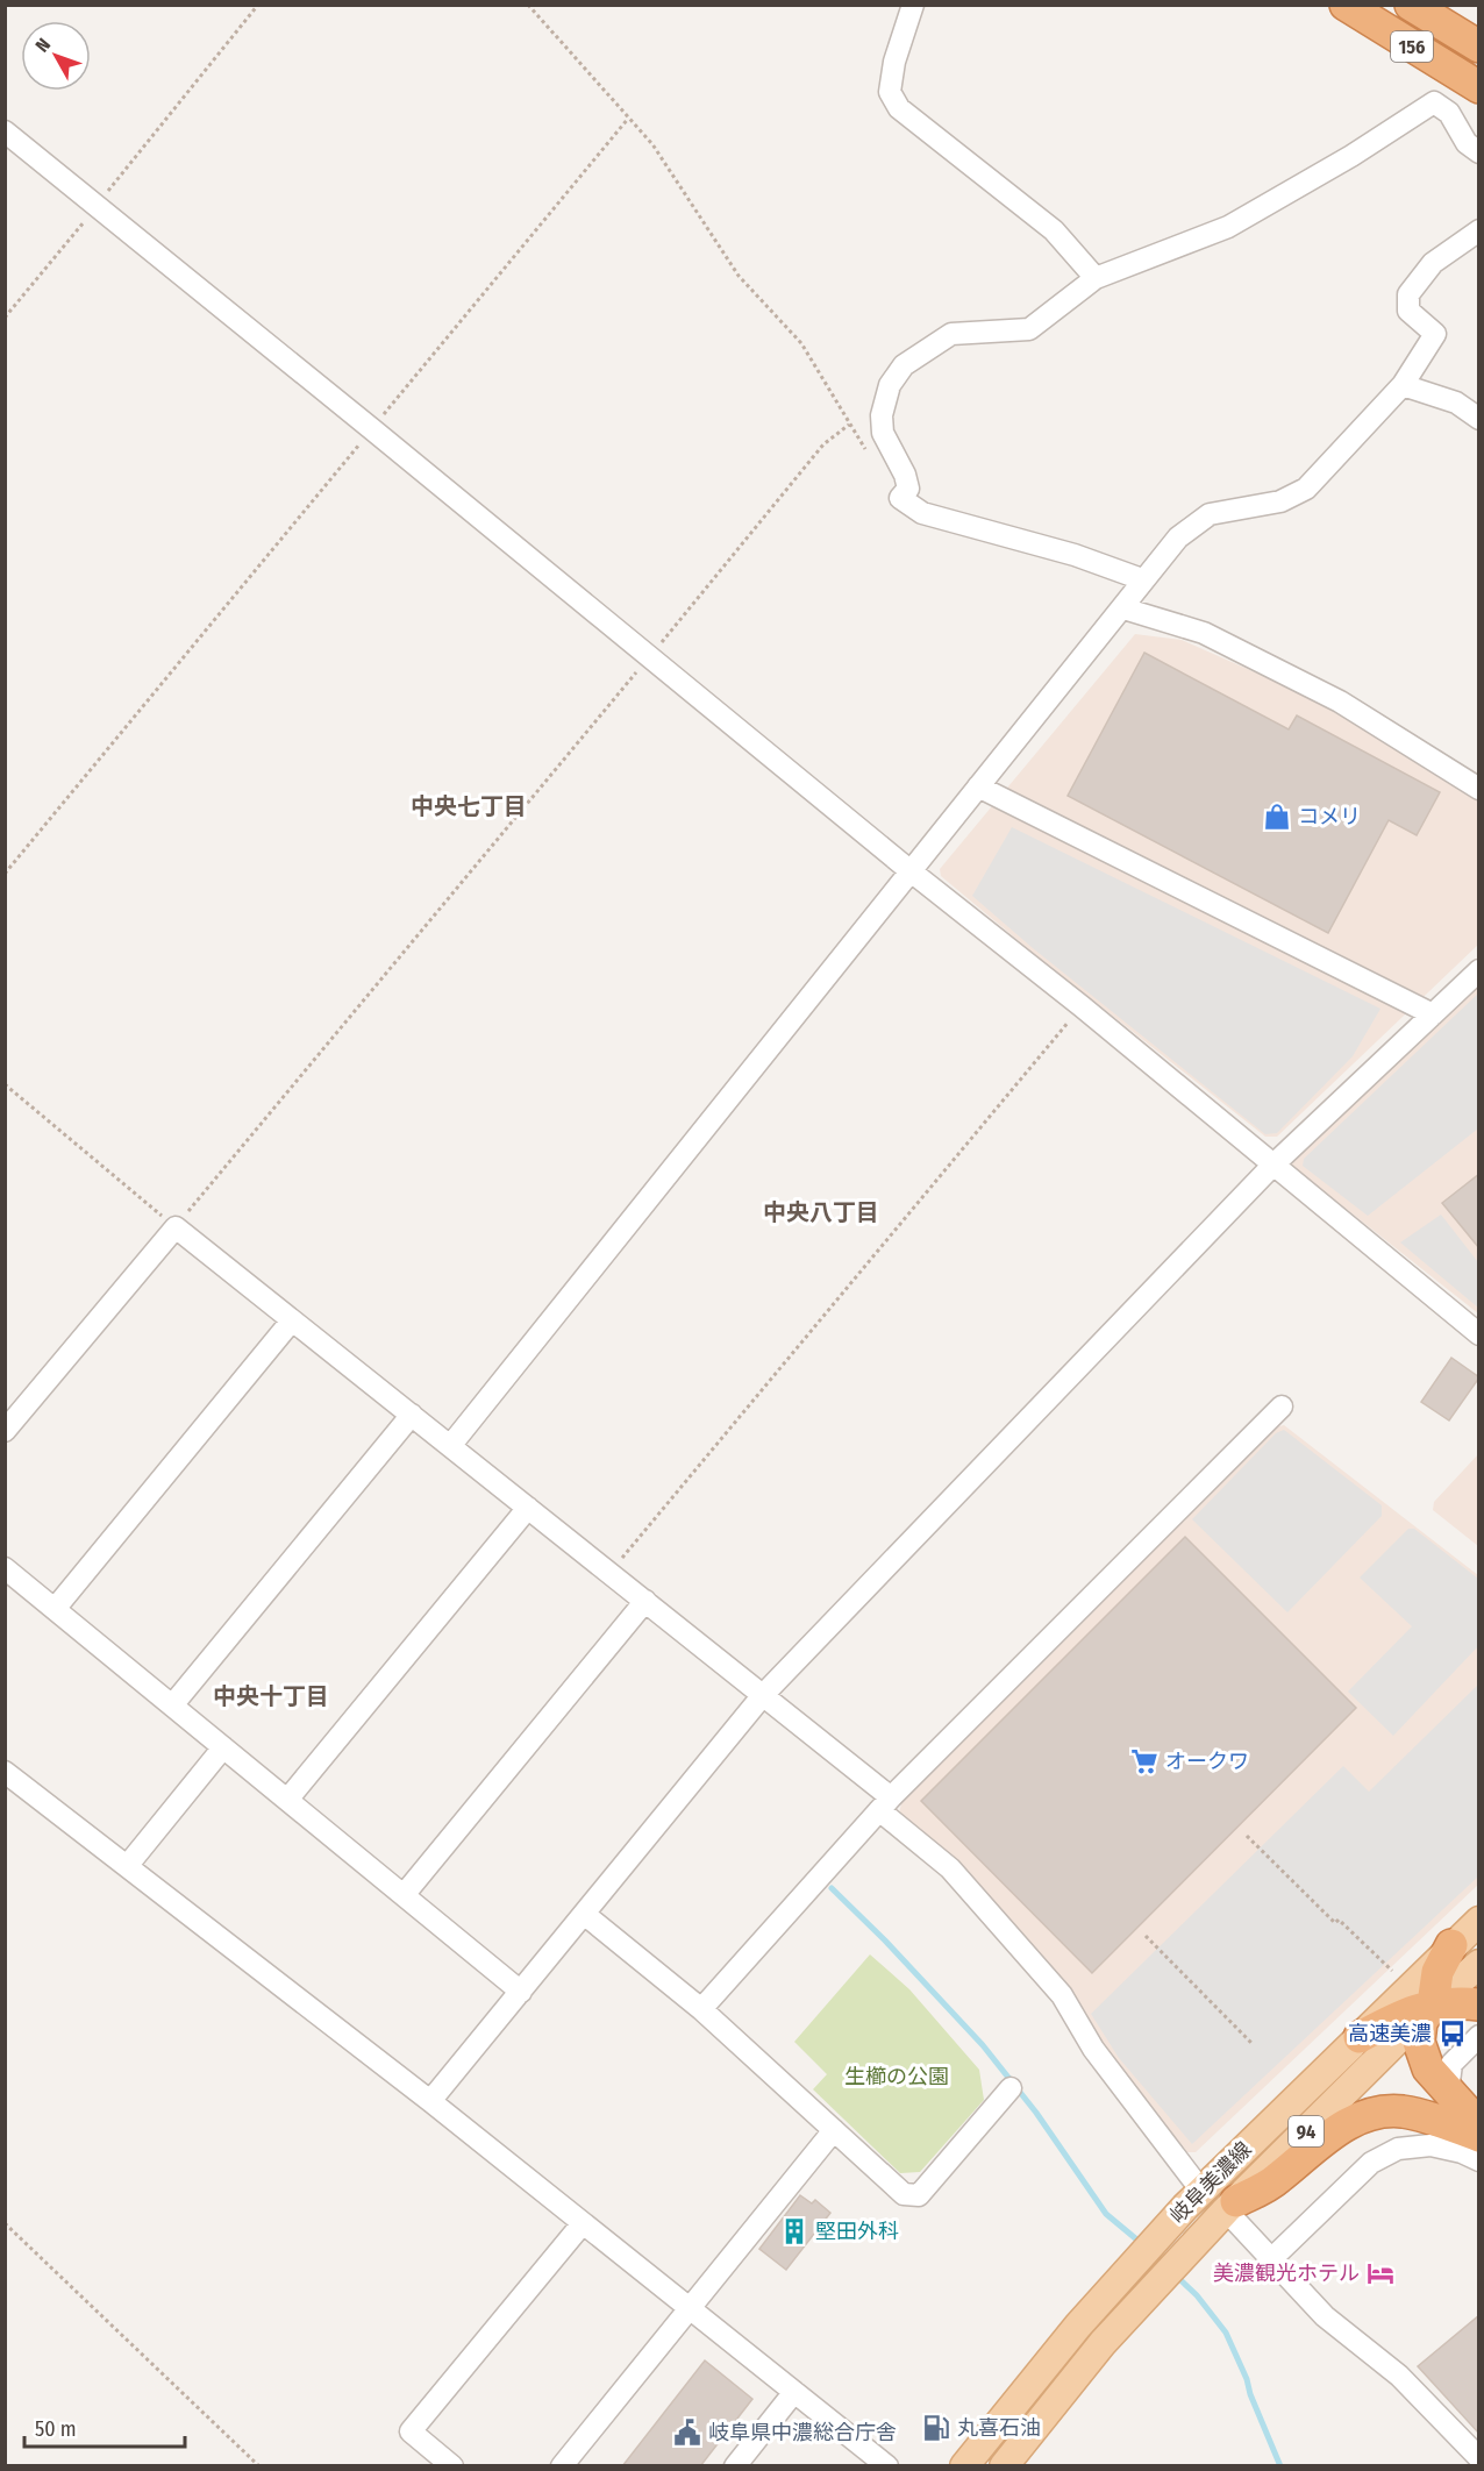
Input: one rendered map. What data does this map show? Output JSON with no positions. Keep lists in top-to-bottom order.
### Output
{
  "streets": {
    "highway": ["156"],
    "main road": ["94", "岐阜美濃線"]
  },
  "districts": ["中央七丁目", "中央八丁目", "中央十丁目"],
  "parks": ["生櫛の公園"],
  "places": {
    "shop": ["コメリ"],
    "supermarket": ["オークワ"],
    "bus stop": ["高速美濃"],
    "building": ["堅田外科"],
    "hotel": ["美濃観光ホテル"],
    "fuel station": ["丸喜石油"],
    "public building": ["岐阜県中濃総合庁舎"]
  },
  "scale_bar": "50 m",
  "north": "top left"
}
